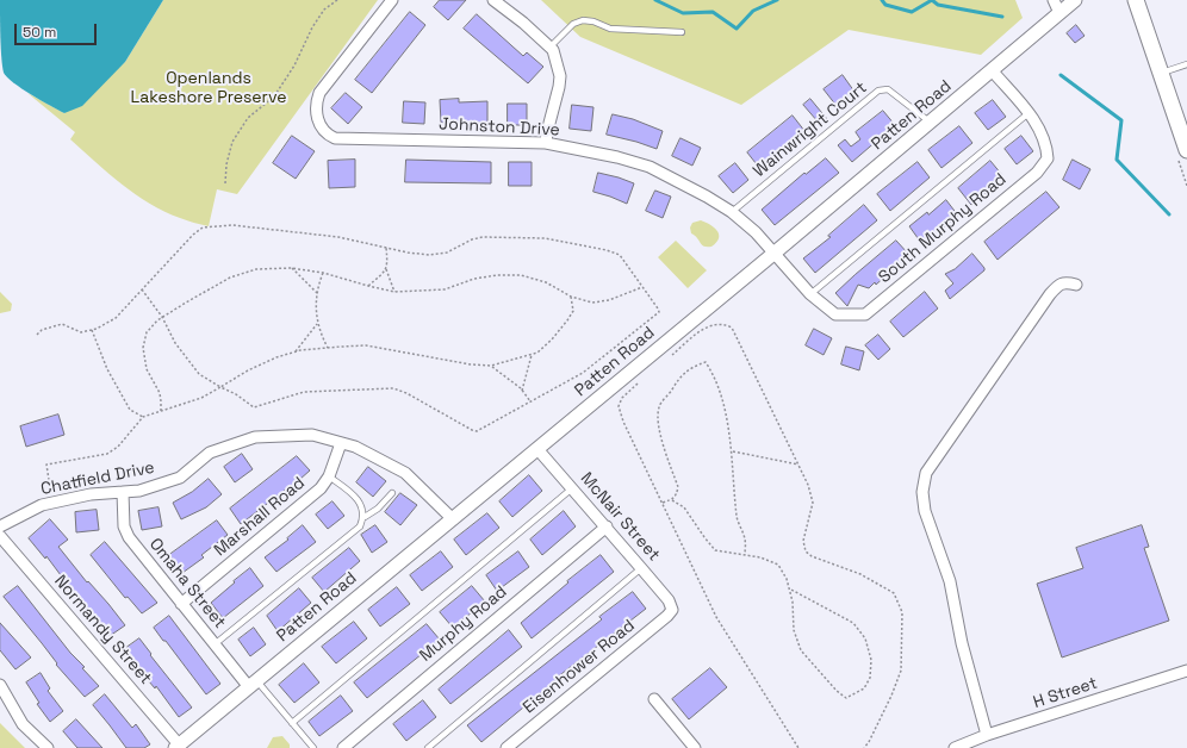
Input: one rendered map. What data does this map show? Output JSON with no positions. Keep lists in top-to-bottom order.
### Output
{
  "streets": {
    "street": [
      "Patten Road",
      "Johnston Drive",
      "South Murphy Road",
      "Chatfield Drive",
      "Marshall Road",
      "McNair Street",
      "Omaha Street",
      "Murphy Road",
      "Normandy Street",
      "Eisenhower Road",
      "H Street"
    ],
    "lane": ["Wainwright Court"]
  },
  "crossings": [
    ["Patten Road", "Johnston Drive"],
    ["Patten Road", "Wainwright Court"],
    ["Patten Road", "South Murphy Road"],
    ["Patten Road", "Chatfield Drive"],
    ["Patten Road", "McNair Street"],
    ["Patten Road", "Omaha Street"],
    ["Patten Road", "Normandy Street"],
    ["Johnston Drive", "Wainwright Court"],
    ["Johnston Drive", "South Murphy Road"],
    ["Chatfield Drive", "Marshall Road"],
    ["Chatfield Drive", "Omaha Street"],
    ["Marshall Road", "Omaha Street"],
    ["McNair Street", "Murphy Road"],
    ["McNair Street", "Eisenhower Road"]
  ],
  "parks": ["Openlands Lakeshore Preserve"],
  "scale_bar": "50 m"
}
